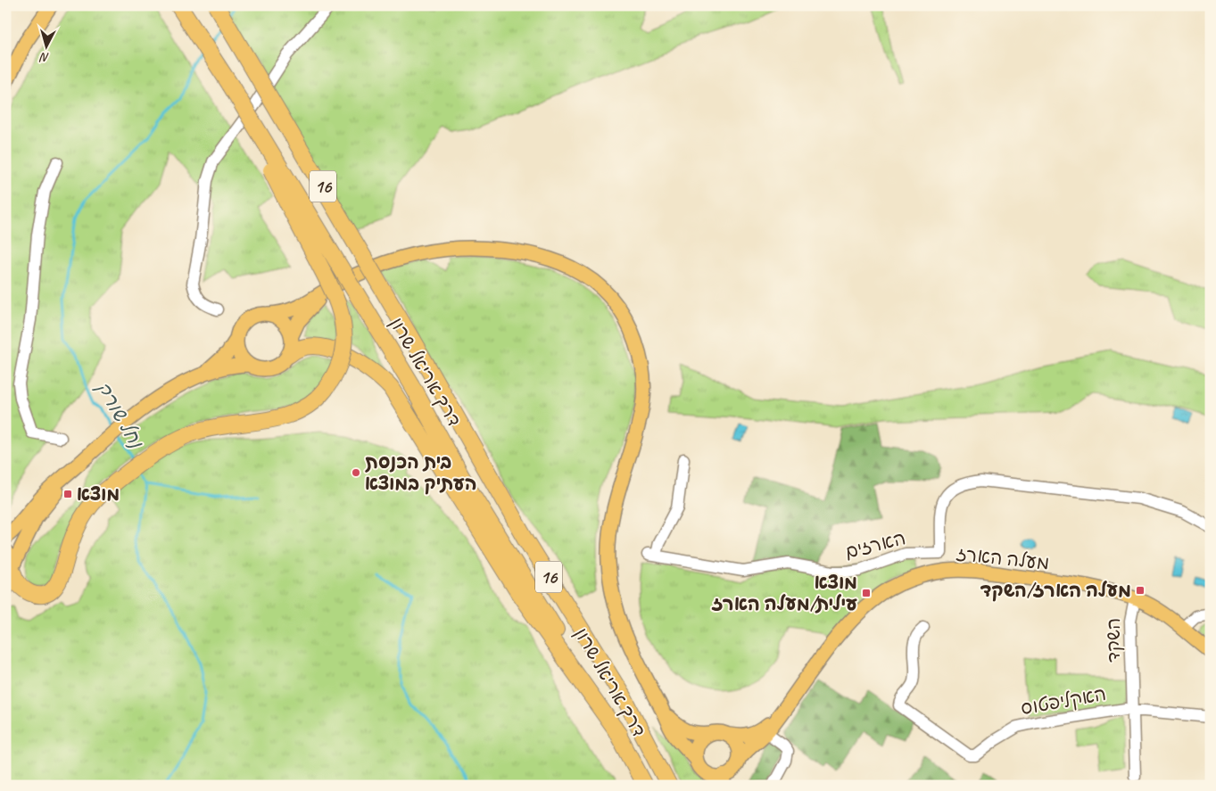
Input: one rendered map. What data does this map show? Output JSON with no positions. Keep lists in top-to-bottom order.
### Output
{
  "streets": {
    "highway": ["16", "דרך אריאל שרון"],
    "main road": ["מעלה הארז"],
    "street": ["הארזים", "השקד", "האקליפטוס"]
  },
  "crossings": [
    ["מעלה הארז", "השקד"],
    ["השקד", "האקליפטוס"]
  ],
  "water": ["נחל שורק"],
  "places": {
    "other": ["בית הכנסת העתיק במוצא"],
    "transit": ["מוצא", "מעלה הארז/השקד", "מוצא עילית/מעלה הארז"]
  },
  "north": "bottom"
}
